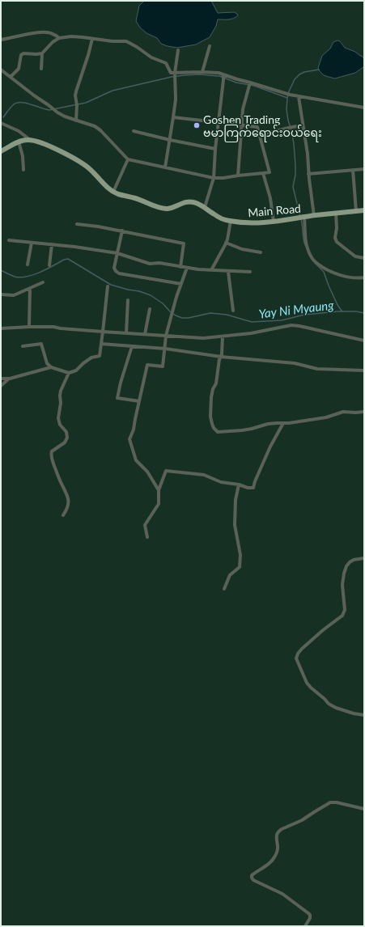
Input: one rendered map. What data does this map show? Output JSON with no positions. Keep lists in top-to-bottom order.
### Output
{
  "streets": {
    "main road": ["Main Road"]
  },
  "water": ["Yay Ni Myaung"],
  "places": ["Goshen Trading ဗမာကြက်ရောင်းဝယ်ရေး"]
}
